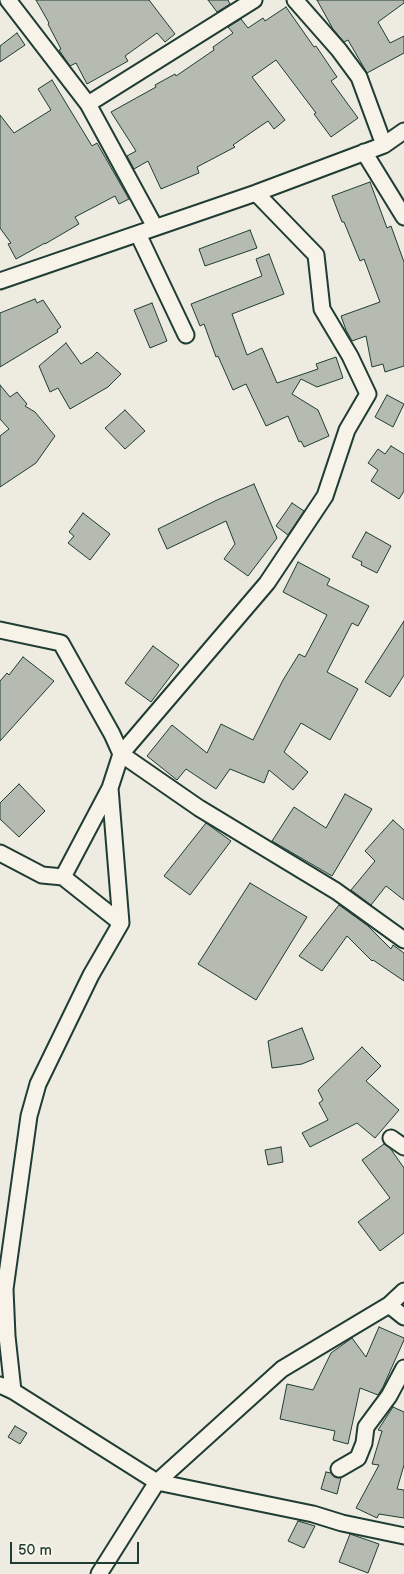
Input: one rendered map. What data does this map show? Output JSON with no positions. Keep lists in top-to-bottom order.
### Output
{
  "scale_bar": "50 m"
}
